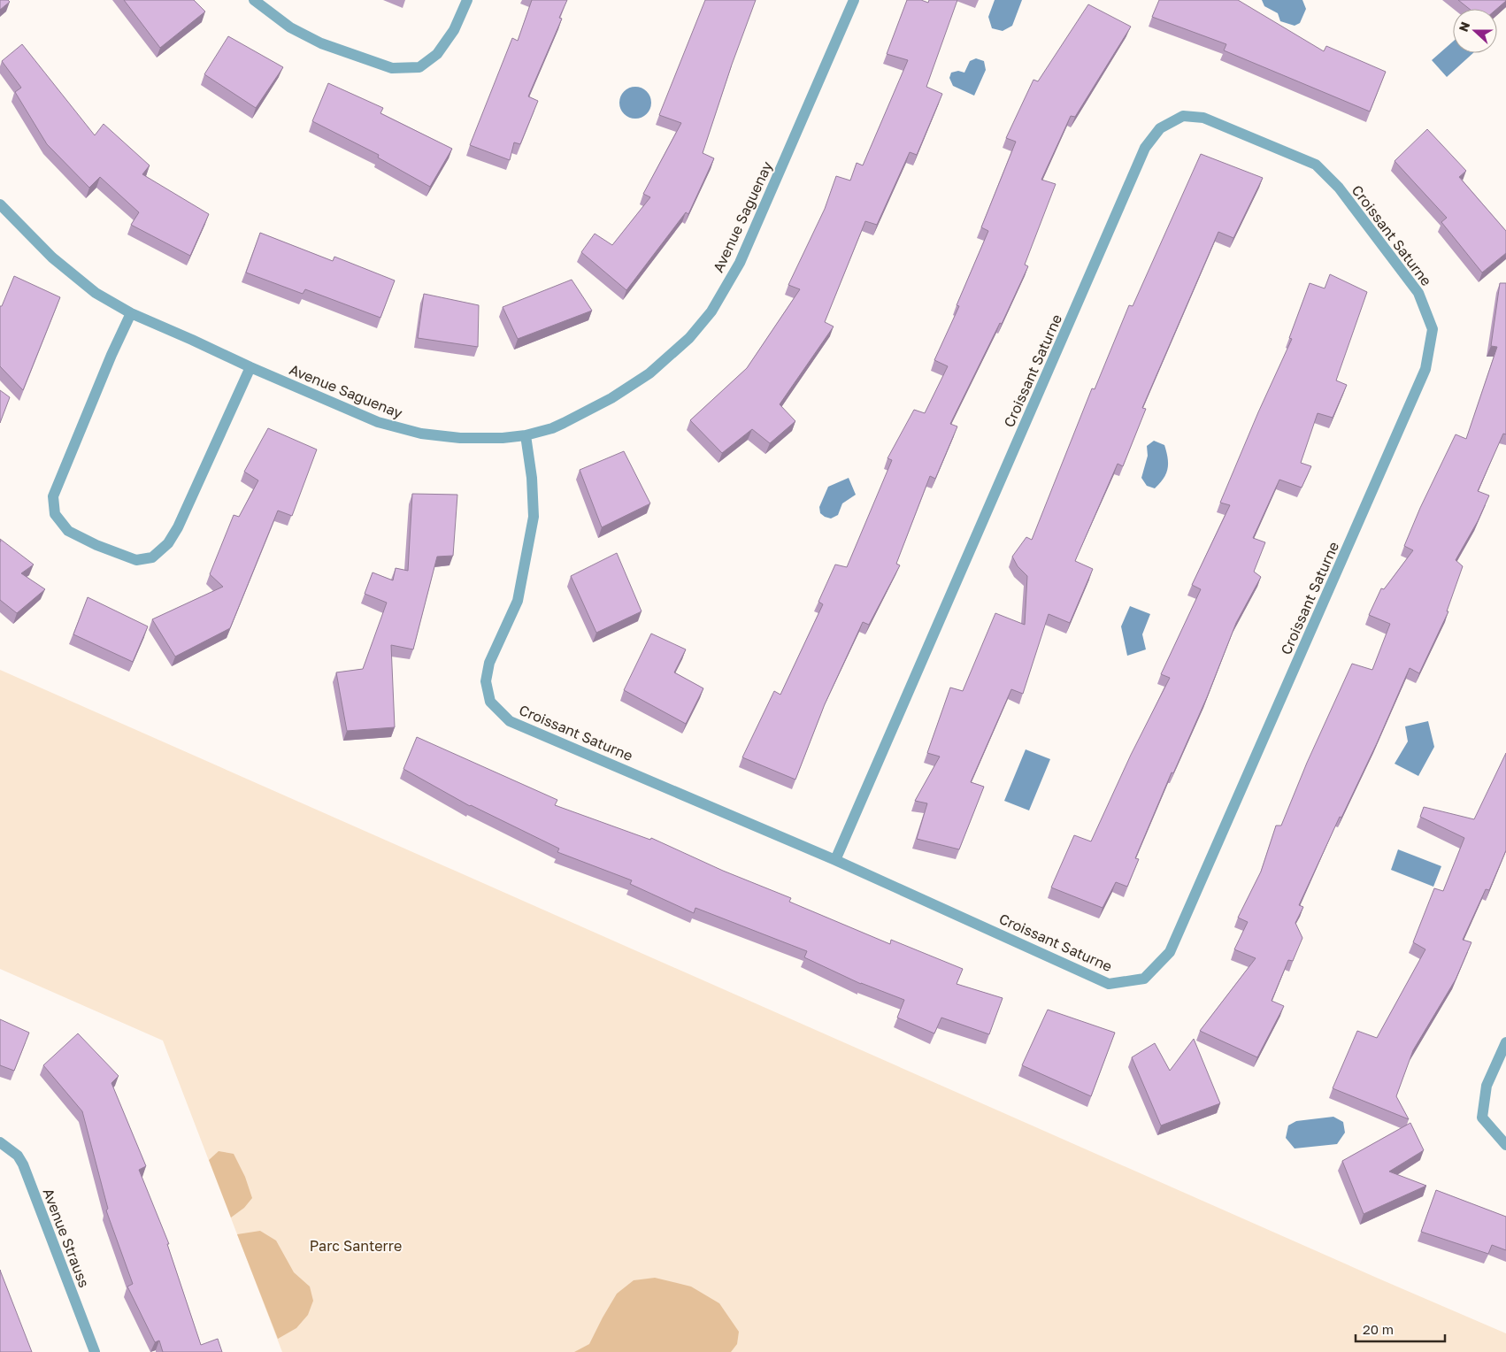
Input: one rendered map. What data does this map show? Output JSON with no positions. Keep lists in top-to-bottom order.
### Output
{
  "streets": {
    "street": ["Avenue Saguenay", "Croissant Saturne", "Avenue Strauss"]
  },
  "crossings": [
    ["Avenue Saguenay", "Croissant Saturne"]
  ],
  "parks": ["Parc Santerre"],
  "scale_bar": "20 m",
  "north": "left"
}
